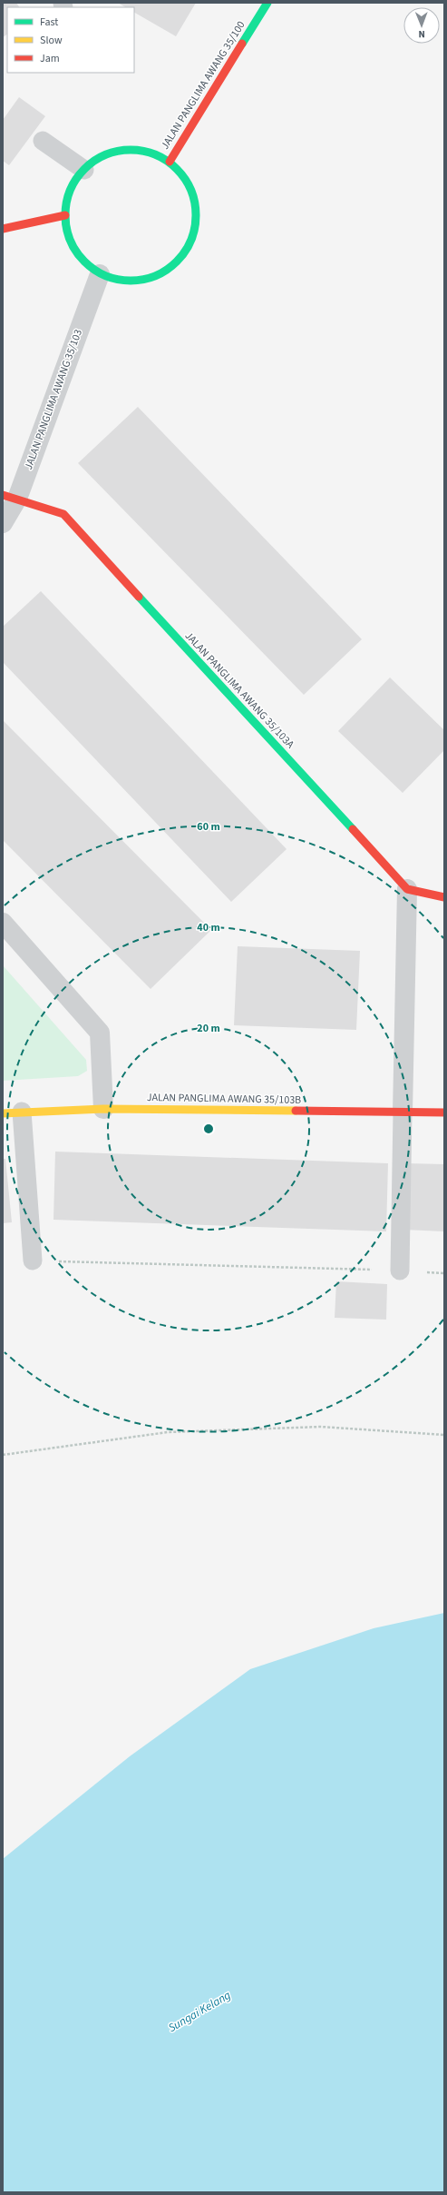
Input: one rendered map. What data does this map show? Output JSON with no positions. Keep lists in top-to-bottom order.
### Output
{
  "streets": {
    "street": [
      "JALAN PANGLIMA AWANG 35/100",
      "JALAN PANGLIMA AWANG 35/103",
      "JALAN PANGLIMA AWANG 35/103A",
      "JALAN PANGLIMA AWANG 35/103B"
    ]
  },
  "crossings": [
    ["JALAN PANGLIMA AWANG 35/103", "JALAN PANGLIMA AWANG 35/103A"]
  ],
  "water": ["Sungai Kelang"],
  "legend": ["Fast", "Slow", "Jam"],
  "north": "bottom",
  "rings": ["60 m", "40 m", "20 m"]
}
